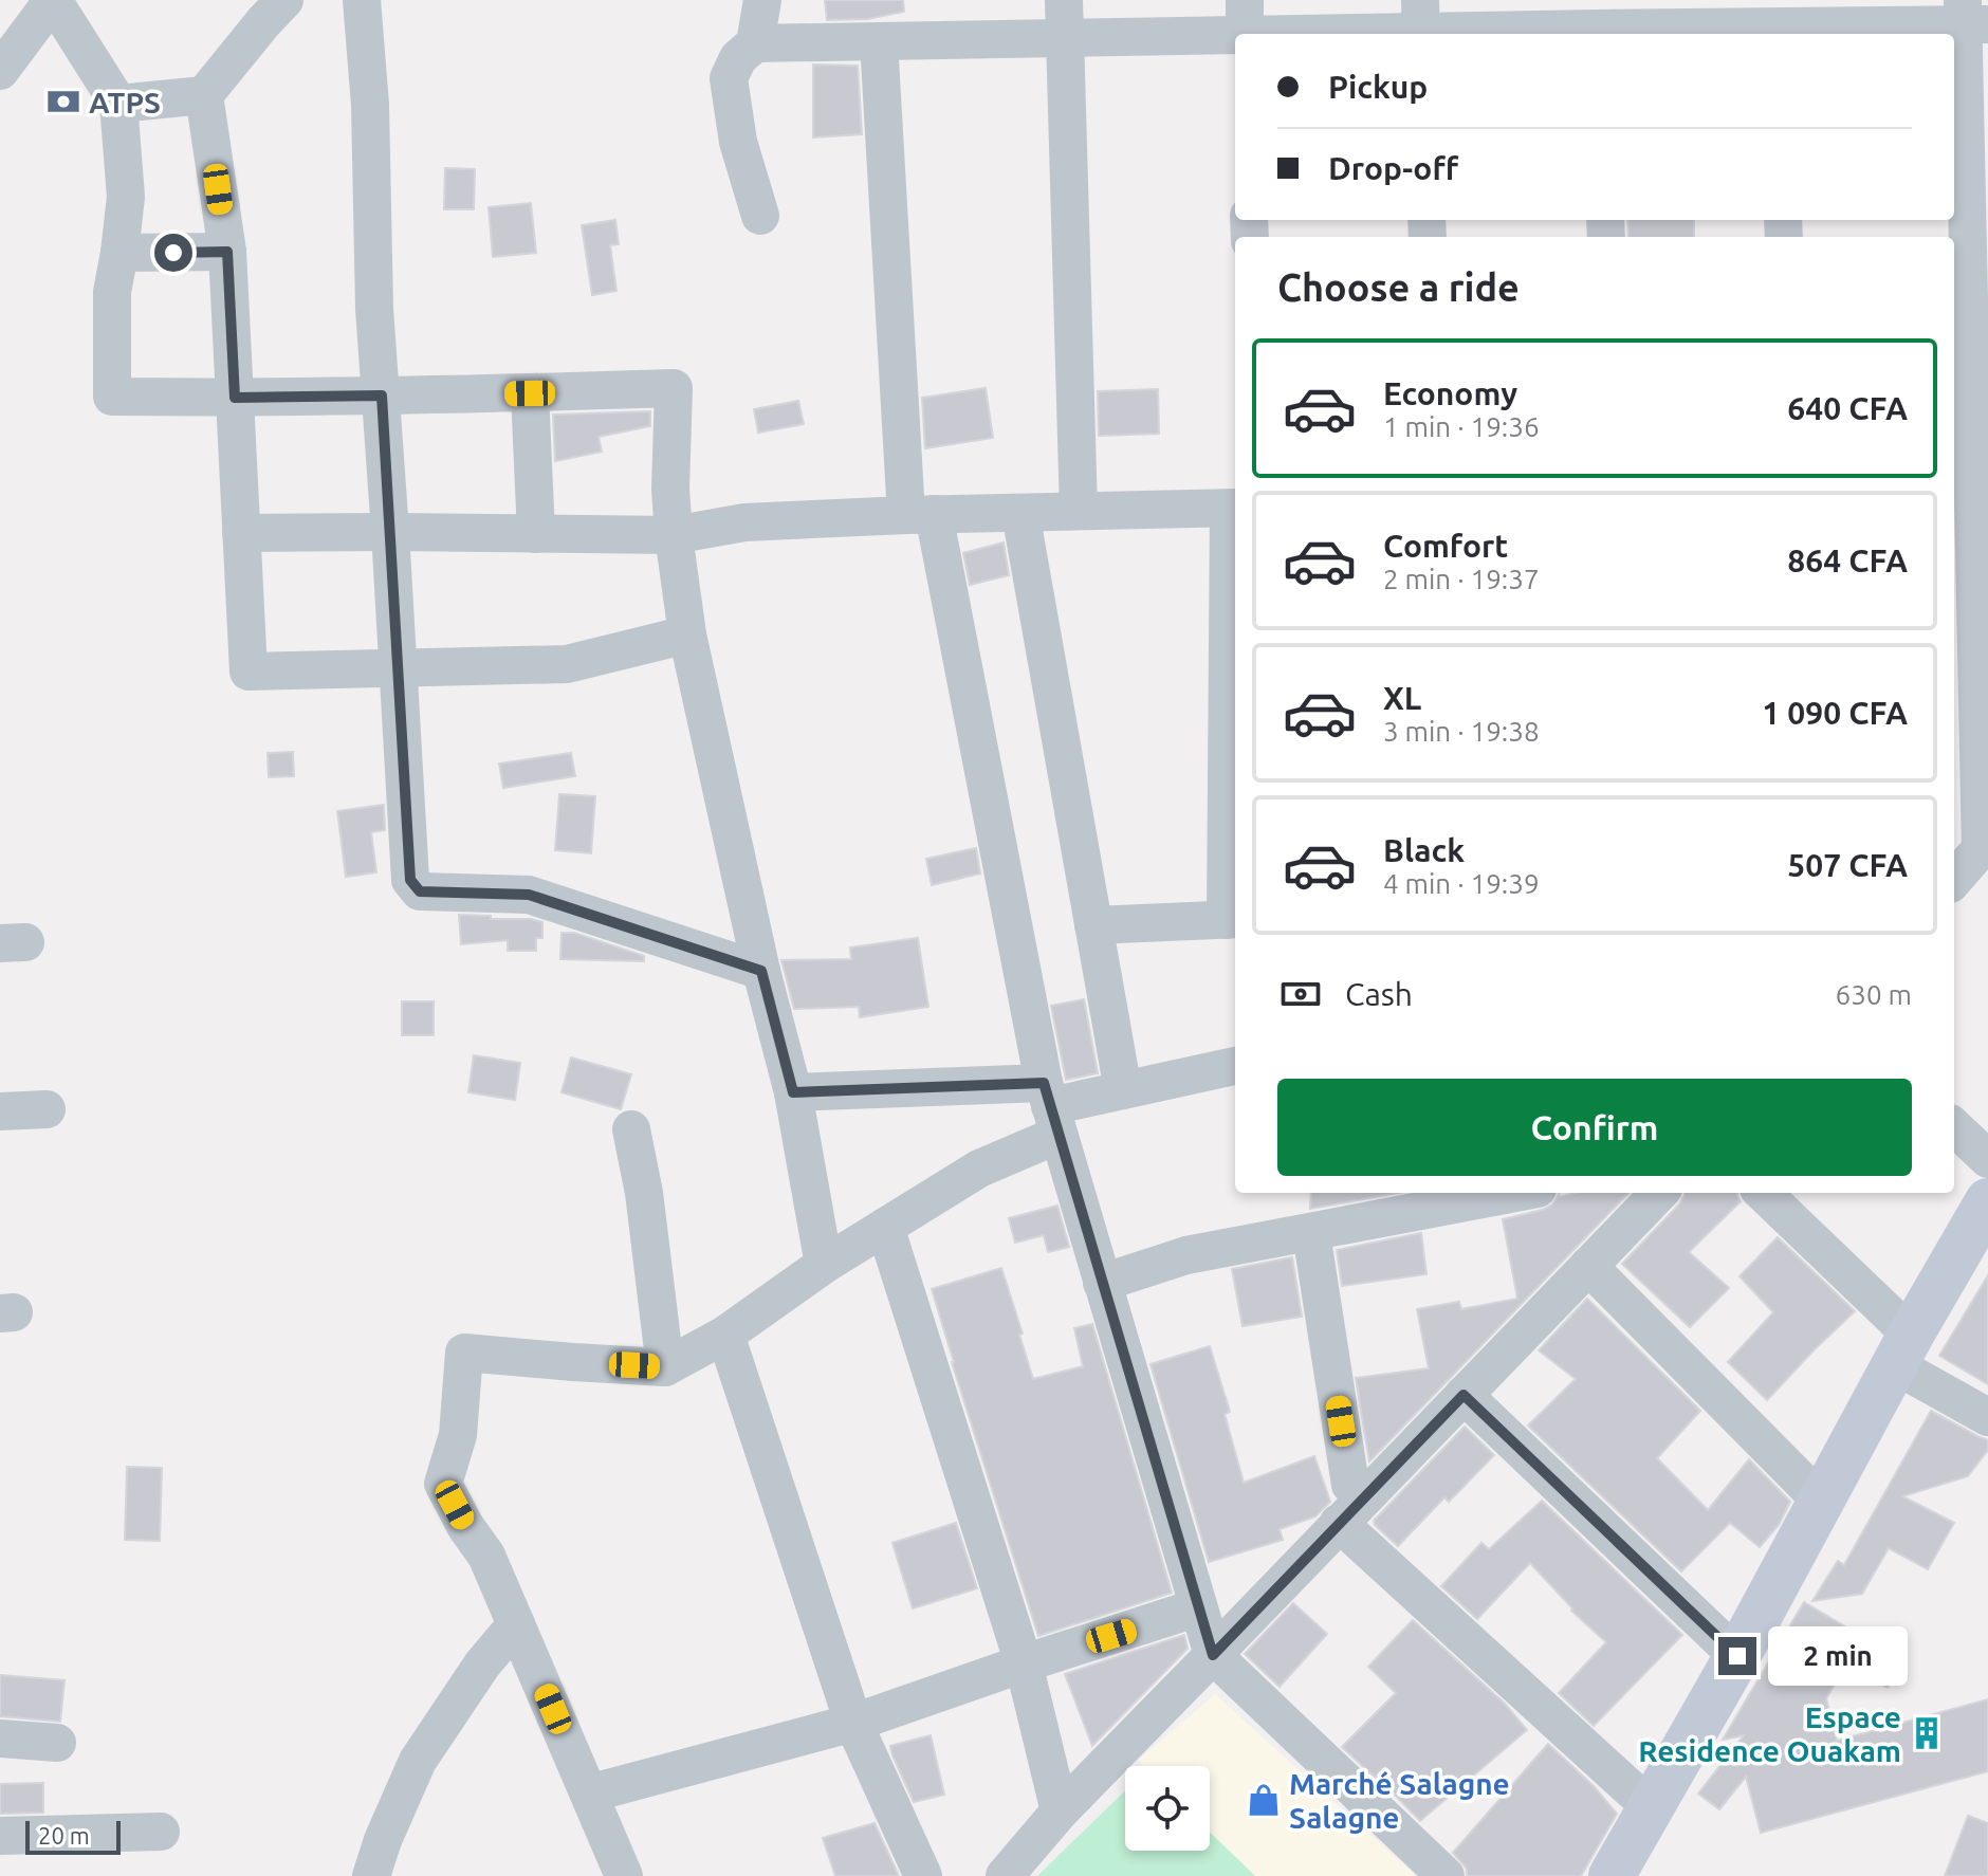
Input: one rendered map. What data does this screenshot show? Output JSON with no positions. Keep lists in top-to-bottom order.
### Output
{
  "places": {
    "bank": ["ATPS"],
    "building": ["Espace Residence Ouakam"],
    "shop": ["Marché Salagne Salagne"]
  },
  "scale_bar": "20 m",
  "page": {
    "banner": ["Pickup", "Drop-off"],
    "heading": "Choose a ride",
    "list": [
      {
        "name": "Economy",
        "note": "1 min · 19:36",
        "value": "640 CFA"
      },
      {
        "name": "Comfort",
        "note": "2 min · 19:37",
        "value": "864 CFA"
      },
      {
        "name": "XL",
        "note": "3 min · 19:38",
        "value": "1 090 CFA"
      },
      {
        "name": "Black",
        "note": "4 min · 19:39",
        "value": "507 CFA"
      }
    ],
    "pay": ["Cash", "630 m"],
    "buttons": "Confirm",
    "bubble": "2 min",
    "scale": "20 m"
  }
}
